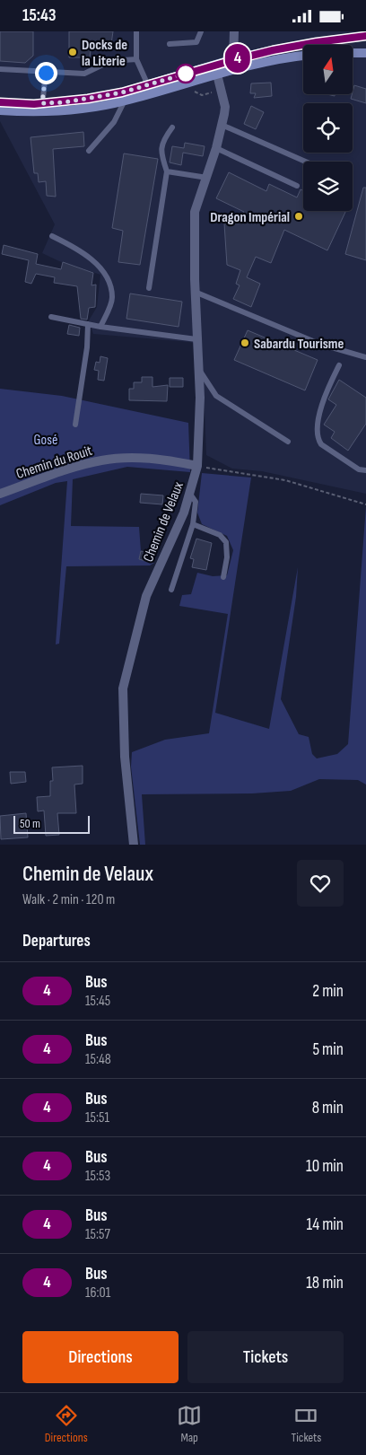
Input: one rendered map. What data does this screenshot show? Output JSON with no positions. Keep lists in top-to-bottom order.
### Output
{
  "streets": {
    "street": ["Chemin du Rouit", "Chemin de Velaux"]
  },
  "crossings": [
    ["Chemin du Rouit", "Chemin de Velaux"]
  ],
  "parks": ["Gosé"],
  "places": ["Docks de la Literie", "Dragon Impérial", "Sabardu Tourisme"],
  "lines": ["bus line 4"],
  "scale_bar": "50 m",
  "north": "top",
  "page": {
    "status": "15:43",
    "on_map": "4",
    "scale": "50 m",
    "heading": [
      ["Chemin de Velaux", "Walk · 2 min · 120 m"],
      "Departures"
    ],
    "list": [
      {
        "mark": "4",
        "name": "Bus",
        "note": "15:45",
        "value": "2 min"
      },
      {
        "mark": "4",
        "name": "Bus",
        "note": "15:48",
        "value": "5 min"
      },
      {
        "mark": "4",
        "name": "Bus",
        "note": "15:51",
        "value": "8 min"
      },
      {
        "mark": "4",
        "name": "Bus",
        "note": "15:53",
        "value": "10 min"
      },
      {
        "mark": "4",
        "name": "Bus",
        "note": "15:57",
        "value": "14 min"
      },
      {
        "mark": "4",
        "name": "Bus",
        "note": "16:01",
        "value": "18 min"
      }
    ],
    "buttons": ["Directions", "Tickets"],
    "tabs": ["Directions", "Map", "Tickets"]
  }
}
